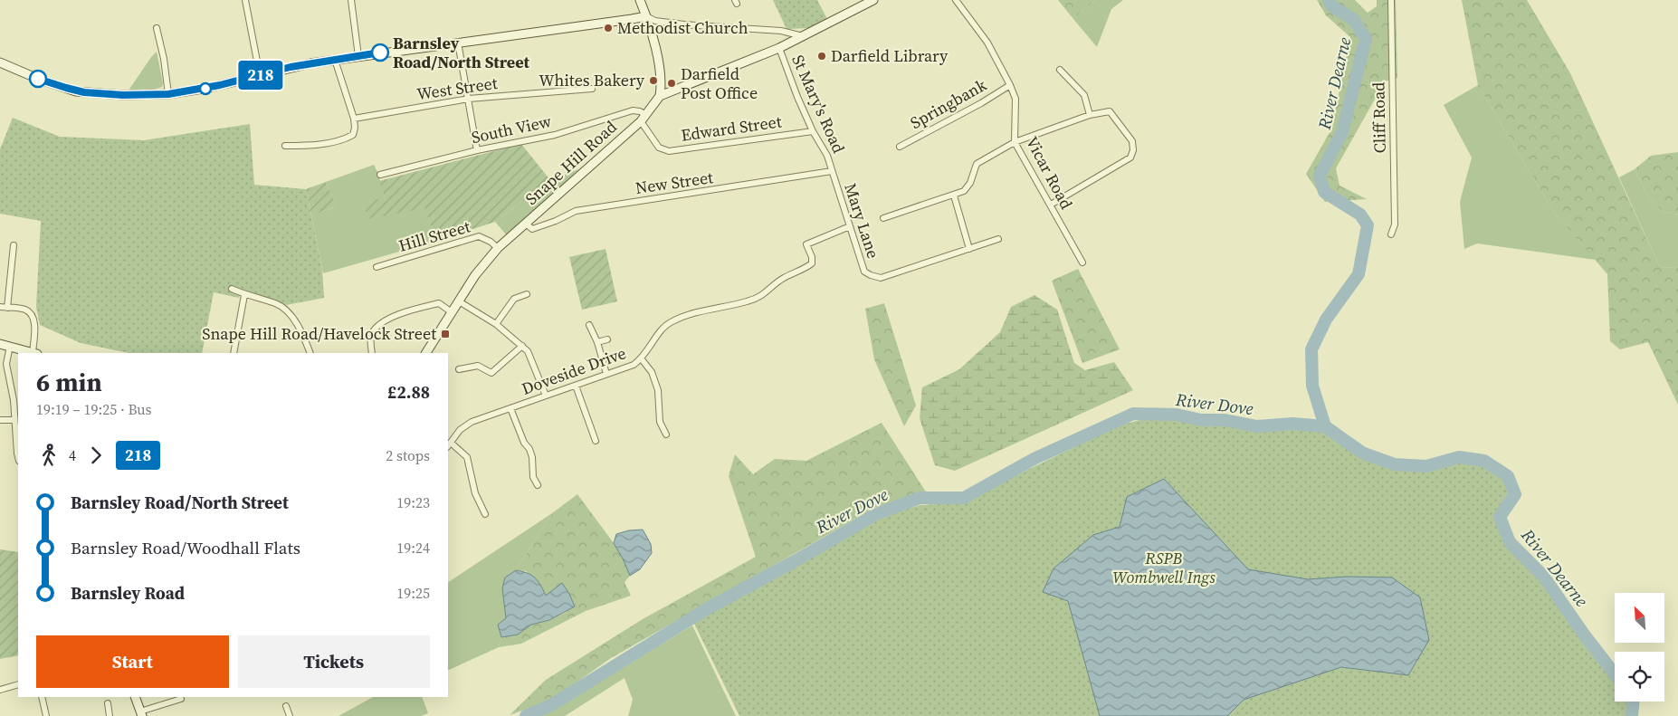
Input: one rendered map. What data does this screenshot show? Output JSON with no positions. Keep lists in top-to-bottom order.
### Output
{
  "streets": {
    "street": [
      "West Street",
      "St Mary's Road",
      "Springbank",
      "Cliff Road",
      "Edward Street",
      "South View",
      "Snape Hill Road",
      "Vicar Road",
      "New Street",
      "Mary Lane",
      "Hill Street",
      "Doveside Drive"
    ]
  },
  "crossings": [
    ["St Mary's Road", "Edward Street"],
    ["St Mary's Road", "New Street"],
    ["St Mary's Road", "Mary Lane"],
    ["Springbank", "Vicar Road"],
    ["Edward Street", "South View"],
    ["Edward Street", "Snape Hill Road"],
    ["South View", "Snape Hill Road"],
    ["Snape Hill Road", "New Street"],
    ["Snape Hill Road", "Hill Street"],
    ["New Street", "Mary Lane"],
    ["Mary Lane", "Doveside Drive"]
  ],
  "water": ["River Dearne", "River Dove"],
  "parks": ["RSPB Wombwell Ings"],
  "places": {
    "other": [
      "Methodist Church",
      "Barnsley Road/North Street",
      "Darfield Library",
      "Whites Bakery",
      "Darfield Post Office"
    ],
    "transit": ["Snape Hill Road/Havelock Street"]
  },
  "lines": ["bus line 218"],
  "north": "top left",
  "page": {
    "on_map": "218",
    "heading": ["6 min", "19:19 – 19:25 · Bus", "£2.88"],
    "legs": ["4", "218", "2 stops"],
    "list": [
      {
        "name": "Barnsley Road/North Street",
        "value": "19:23"
      },
      {
        "name": "Barnsley Road/Woodhall Flats",
        "value": "19:24"
      },
      {
        "name": "Barnsley Road",
        "value": "19:25"
      }
    ],
    "buttons": ["Start", "Tickets"]
  }
}
